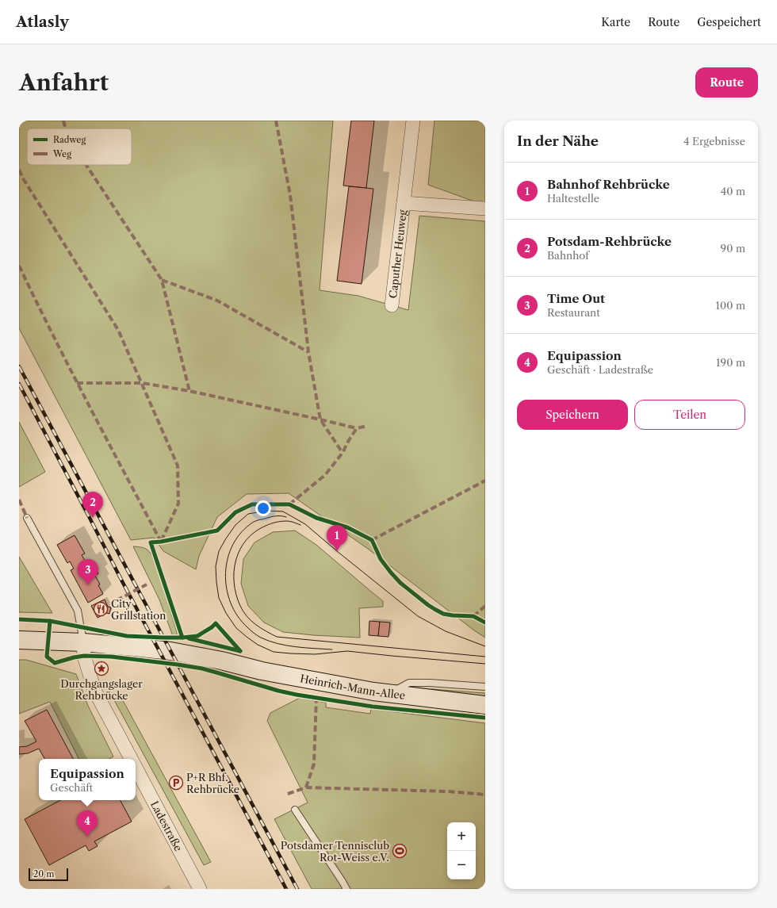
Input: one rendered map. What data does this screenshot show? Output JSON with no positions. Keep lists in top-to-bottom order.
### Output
{
  "streets": {
    "main road": ["Heinrich-Mann-Allee"],
    "street": ["Caputher Heuweg", "Ladestraße"]
  },
  "crossings": [
    ["Heinrich-Mann-Allee", "Ladestraße"]
  ],
  "places": {
    "restaurant": ["City Grillstation"],
    "place": ["Durchgangslager Rehbrücke"],
    "parking": ["P+R Bhf. Rehbrücke"],
    "sports": ["Potsdamer Tennisclub Rot-Weiss e.V."]
  },
  "legend": ["Radweg", "Weg"],
  "scale_bar": "20 m",
  "page": {
    "header": "Atlasly",
    "nav": ["Karte", "Route", "Gespeichert"],
    "buttons": [
      "Route",
      ["Speichern", "Teilen"]
    ],
    "title": "Anfahrt",
    "heading": ["In der Nähe", "4 Ergebnisse"],
    "list": [
      {
        "mark": "1",
        "name": "Bahnhof Rehbrücke",
        "note": "Haltestelle",
        "value": "40 m"
      },
      {
        "mark": "2",
        "name": "Potsdam-Rehbrücke",
        "note": "Bahnhof",
        "value": "90 m"
      },
      {
        "mark": "3",
        "name": "Time Out",
        "note": "Restaurant",
        "value": "100 m"
      },
      {
        "mark": "4",
        "name": "Equipassion",
        "note": "Geschäft · Ladestraße",
        "value": "190 m"
      }
    ],
    "pins": [
      "2",
      "1",
      "3",
      "4"
    ],
    "popup": ["Equipassion", "Geschäft"],
    "map_buttons": ["+", "−"],
    "scale": "20 m"
  }
}
